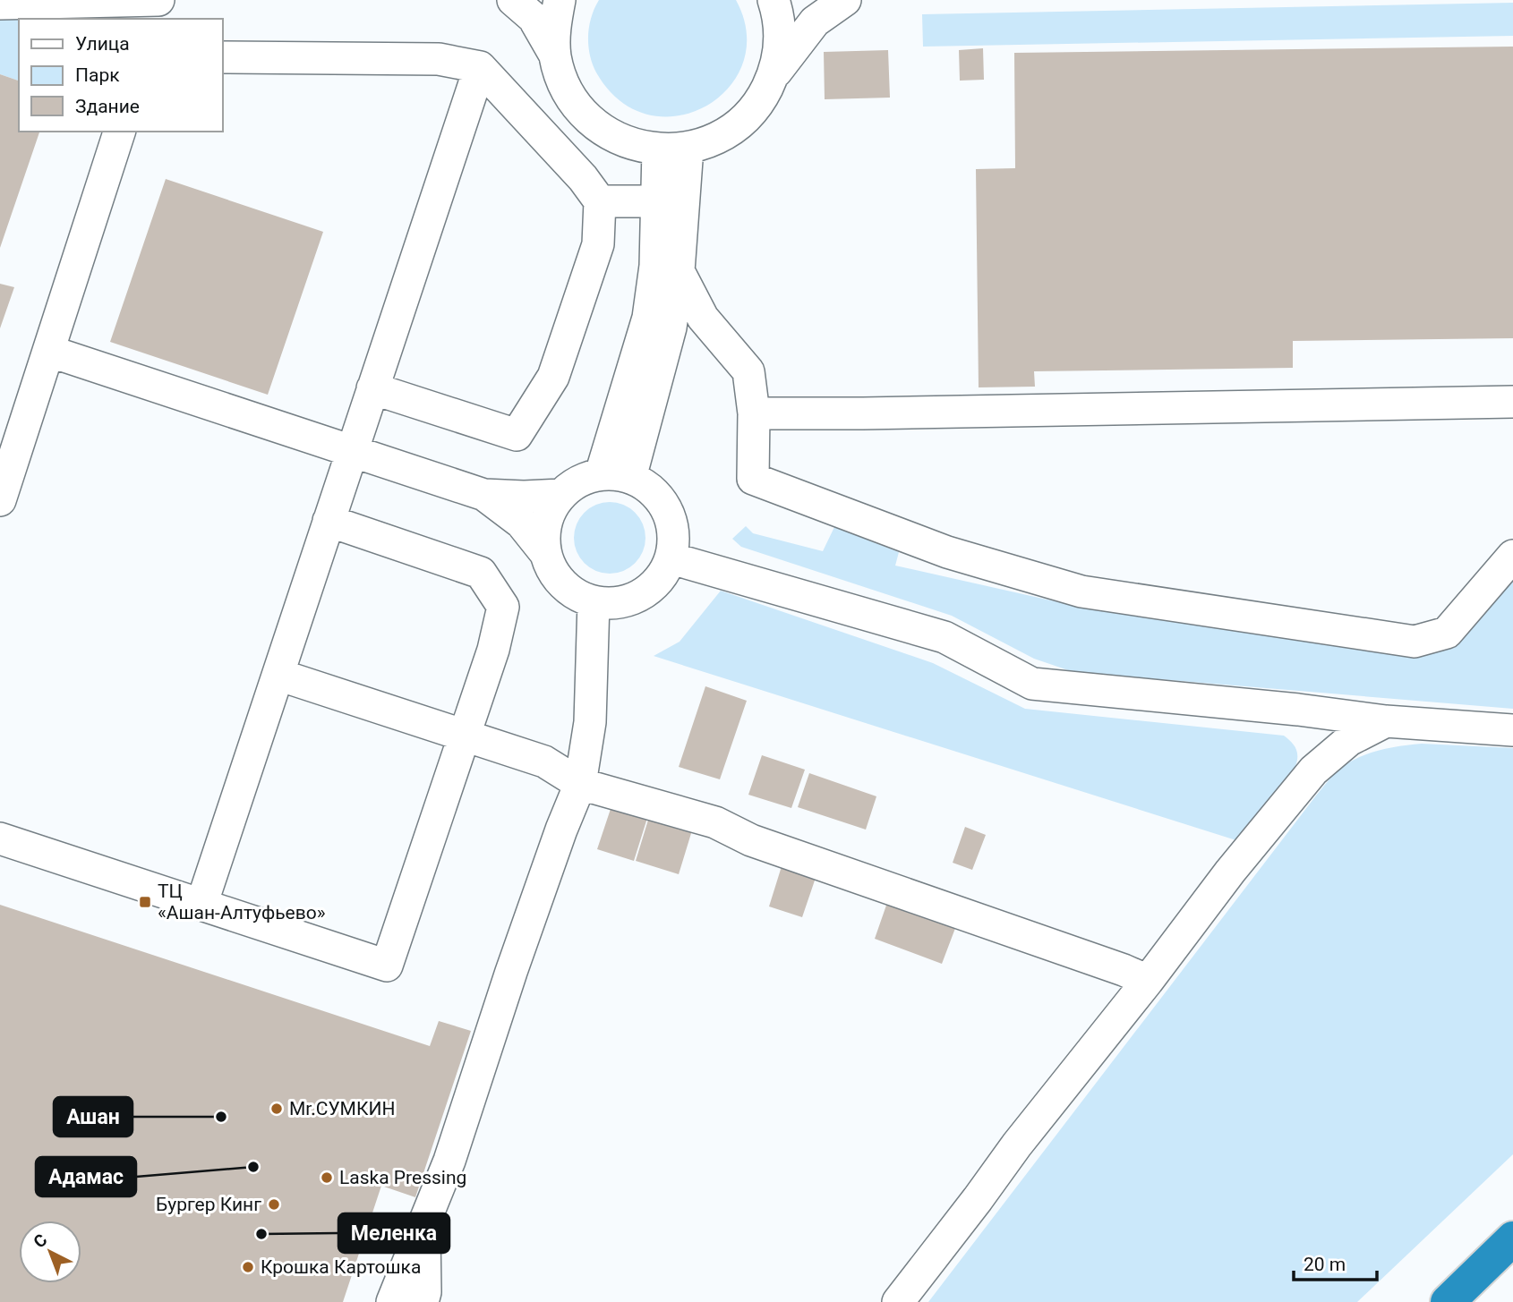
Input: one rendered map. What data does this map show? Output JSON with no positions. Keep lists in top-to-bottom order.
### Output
{
  "places": {
    "transit": ["ТЦ «Ашан-Алтуфьево»"],
    "other": [
      "Mr.СУМКИН",
      "Ашан",
      "Адамас",
      "Laska Pressing",
      "Бургер Кинг",
      "Меленка",
      "Крошка Картошка"
    ]
  },
  "legend": ["Улица", "Парк", "Здание"],
  "scale_bar": "20 m",
  "north": "top left"
}
